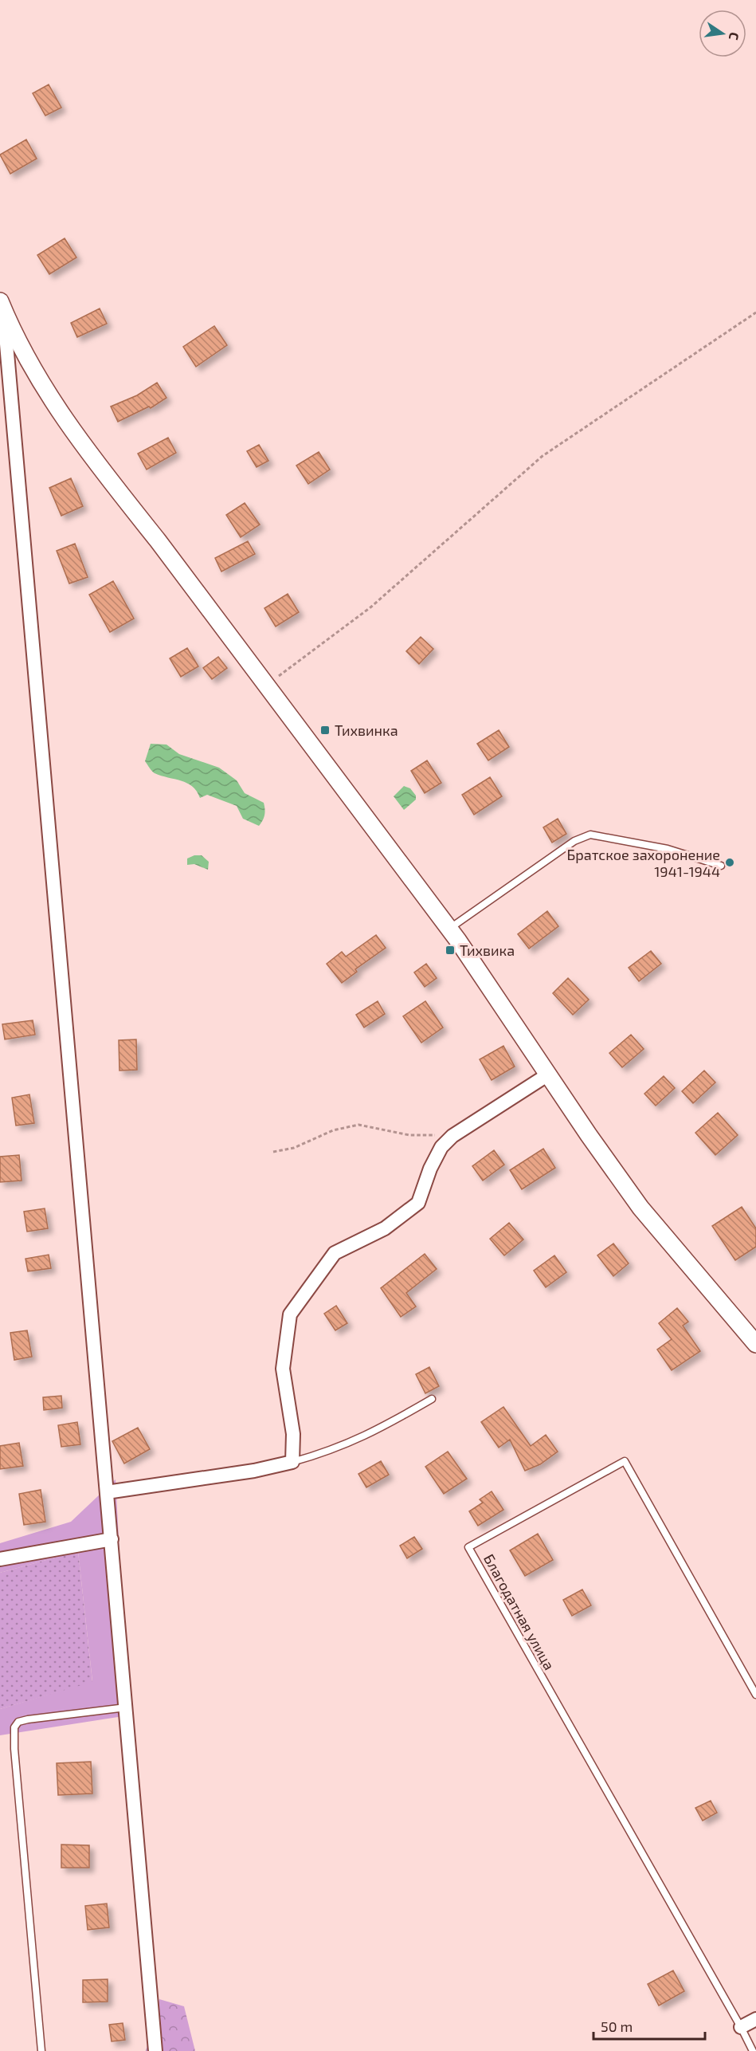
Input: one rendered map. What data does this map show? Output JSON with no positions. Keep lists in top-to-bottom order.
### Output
{
  "streets": {
    "lane": ["Благодатная улица"]
  },
  "places": {
    "transit": ["Тихвинка", "Тихвика"],
    "other": ["Братское захоронение 1941-1944"]
  },
  "scale_bar": "50 m",
  "north": "right"
}
